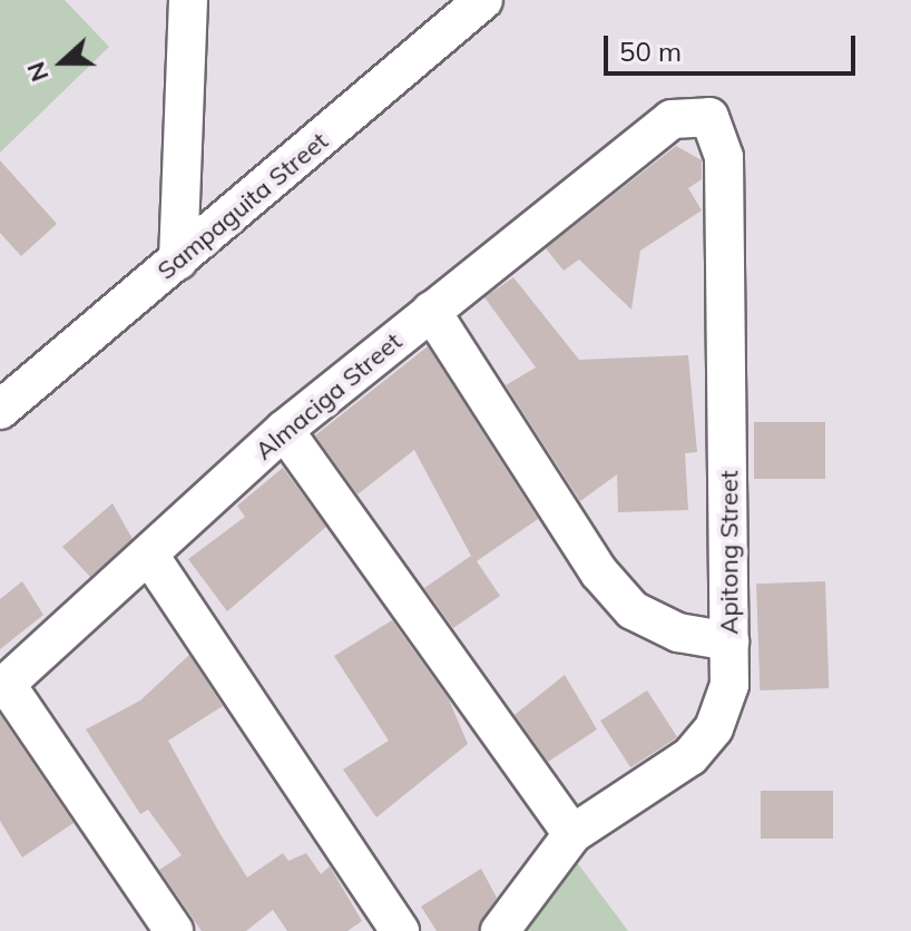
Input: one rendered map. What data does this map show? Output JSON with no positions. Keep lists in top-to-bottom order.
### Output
{
  "streets": {
    "street": ["Sampaguita Street", "Almaciga Street", "Apitong Street"]
  },
  "crossings": [
    ["Almaciga Street", "Apitong Street"]
  ],
  "scale_bar": "50 m",
  "north": "left"
}
